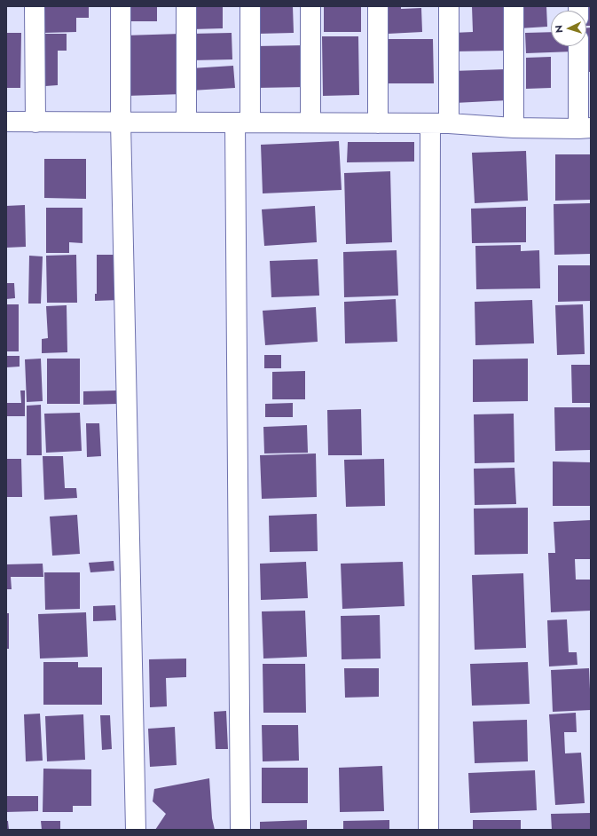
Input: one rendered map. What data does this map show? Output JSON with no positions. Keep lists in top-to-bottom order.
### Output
{
  "north": "left"
}
